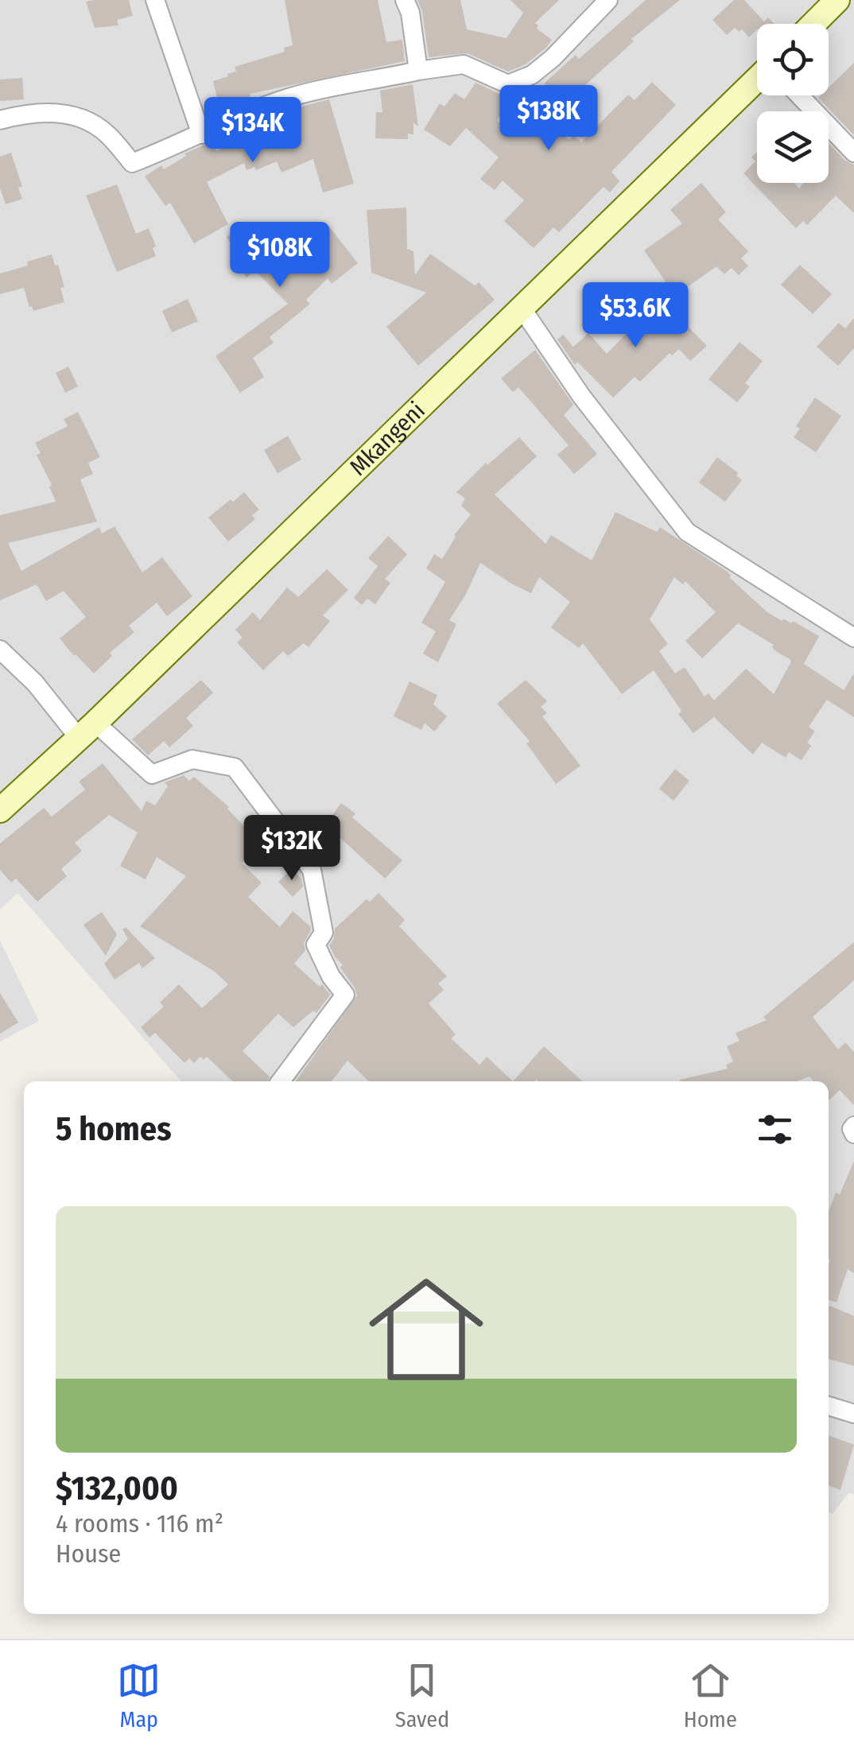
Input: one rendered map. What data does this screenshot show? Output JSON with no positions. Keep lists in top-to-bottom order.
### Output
{
  "streets": {
    "street": ["Mkangeni"]
  },
  "page": {
    "price": [
      "$138K",
      "$134K",
      "$108K",
      "$53.6K",
      "$132K"
    ],
    "heading": "5 homes",
    "list": [
      {
        "name": "$132,000",
        "note": "4 rooms · 116 m² · House"
      }
    ],
    "tabs": ["Map", "Saved", "Home"]
  }
}
